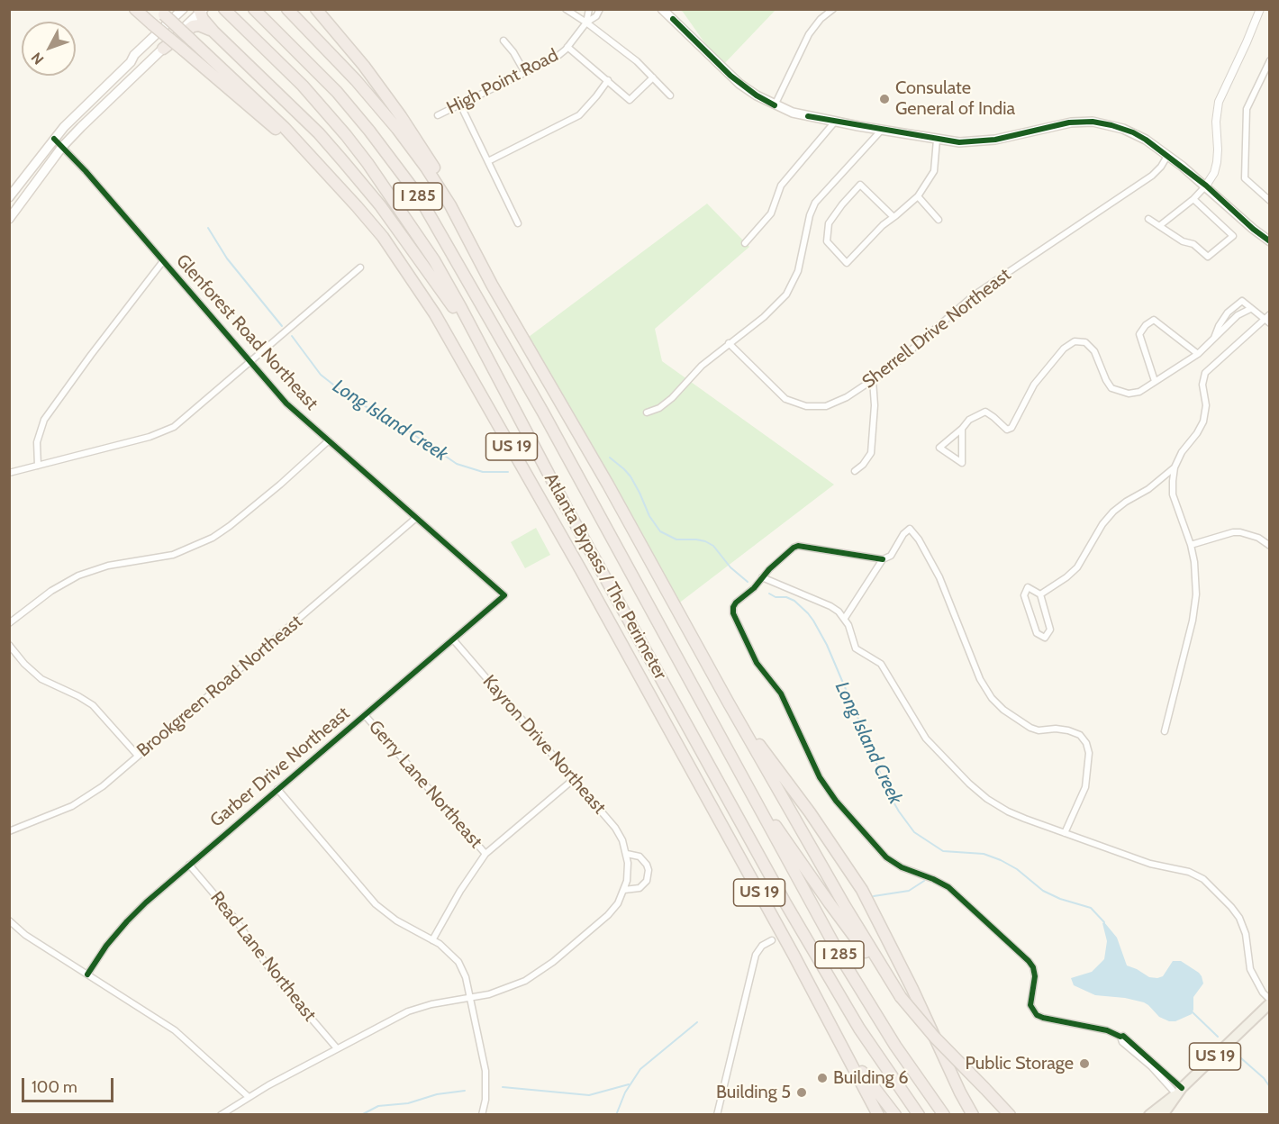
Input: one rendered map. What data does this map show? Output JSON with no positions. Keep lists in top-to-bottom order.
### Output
{
  "streets": {
    "highway": ["I 285", "US 19", "Atlanta Bypass / The Perimeter"],
    "street": [
      "High Point Road",
      "Sherrell Drive Northeast",
      "Glenforest Road Northeast",
      "Brookgreen Road Northeast",
      "Kayron Drive Northeast",
      "Garber Drive Northeast",
      "Gerry Lane Northeast",
      "Read Lane Northeast"
    ]
  },
  "crossings": [
    ["Glenforest Road Northeast", "Brookgreen Road Northeast"],
    ["Glenforest Road Northeast", "Garber Drive Northeast"],
    ["Kayron Drive Northeast", "Garber Drive Northeast"],
    ["Kayron Drive Northeast", "Read Lane Northeast"],
    ["Garber Drive Northeast", "Gerry Lane Northeast"],
    ["Garber Drive Northeast", "Read Lane Northeast"]
  ],
  "water": ["Long Island Creek"],
  "places": [
    "Consulate General of India",
    "Public Storage",
    "Building 6",
    "Building 5"
  ],
  "scale_bar": "100 m",
  "north": "bottom left"
}
